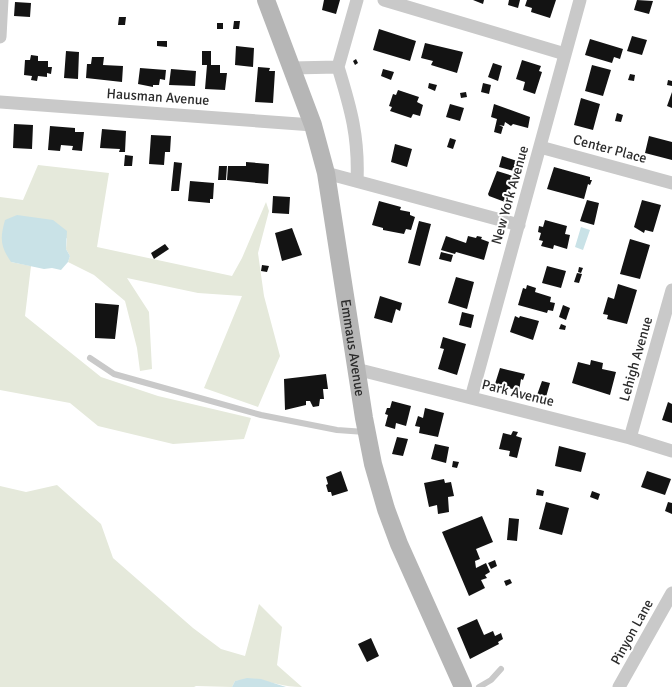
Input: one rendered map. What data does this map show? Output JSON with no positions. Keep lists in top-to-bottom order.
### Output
{
  "streets": {
    "main road": ["Emmaus Avenue"],
    "street": [
      "Hausman Avenue",
      "Center Place",
      "New York Avenue",
      "Lehigh Avenue",
      "Park Avenue",
      "Pinyon Lane"
    ]
  },
  "crossings": [
    ["Hausman Avenue", "Emmaus Avenue"],
    ["Center Place", "New York Avenue"],
    ["New York Avenue", "Park Avenue"],
    ["Emmaus Avenue", "Park Avenue"],
    ["Lehigh Avenue", "Park Avenue"]
  ]
}
